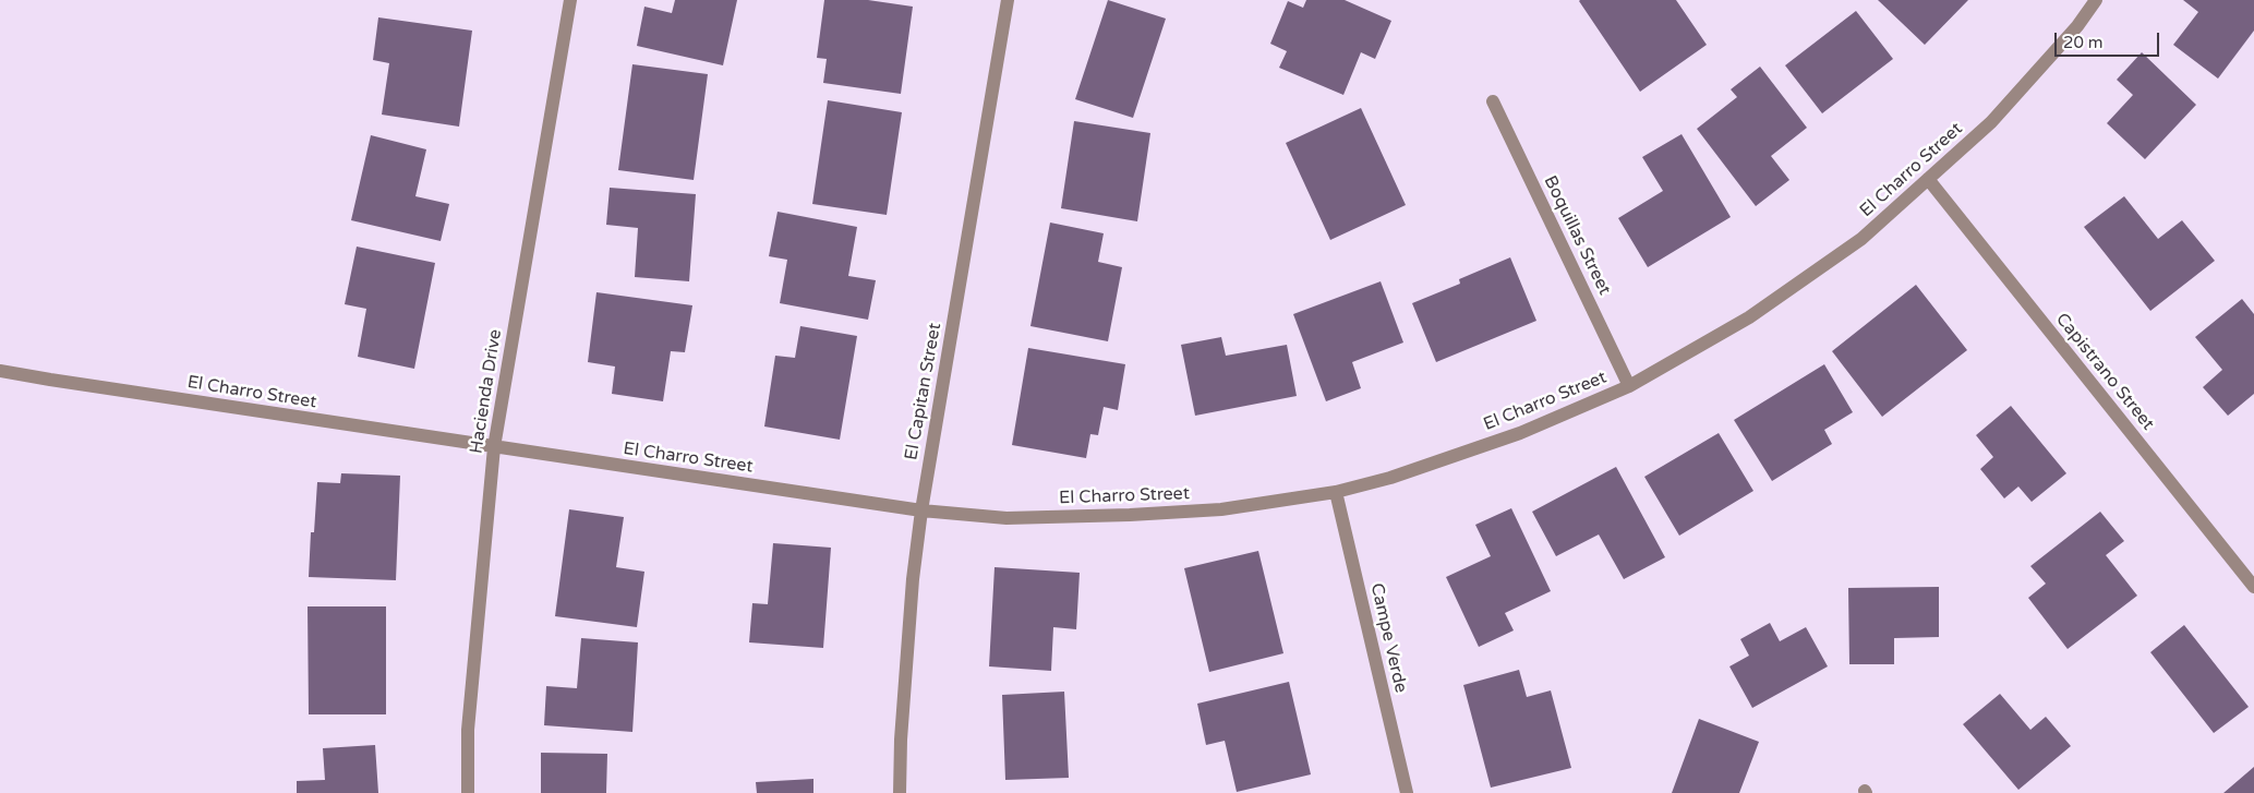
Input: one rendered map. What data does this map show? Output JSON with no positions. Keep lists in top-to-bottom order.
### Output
{
  "streets": {
    "street": [
      "El Charro Street",
      "Boquillas Street",
      "Capistrano Street",
      "Hacienda Drive",
      "El Capitan Street",
      "Campe Verde"
    ]
  },
  "crossings": [
    ["El Charro Street", "Boquillas Street"],
    ["El Charro Street", "Capistrano Street"],
    ["El Charro Street", "Hacienda Drive"],
    ["El Charro Street", "El Capitan Street"],
    ["El Charro Street", "Campe Verde"]
  ],
  "scale_bar": "20 m"
}
